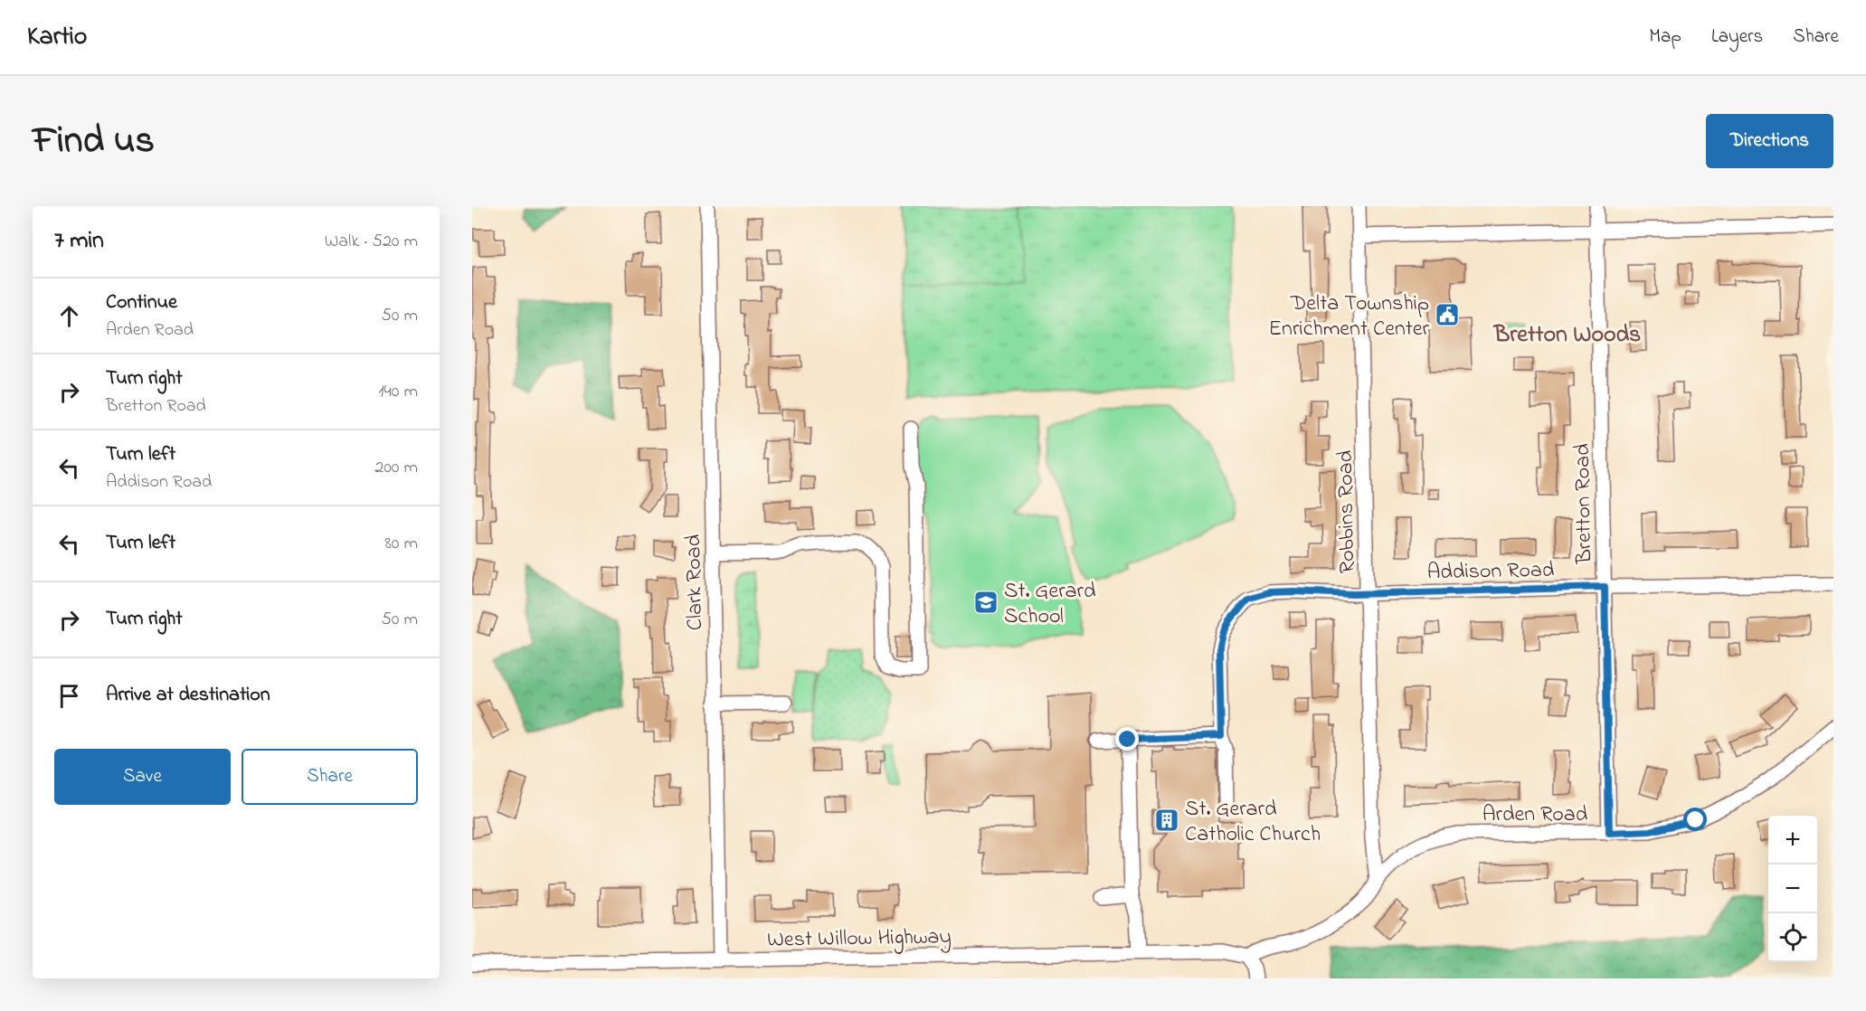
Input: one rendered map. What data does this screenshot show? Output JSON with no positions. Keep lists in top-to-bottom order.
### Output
{
  "streets": {
    "street": [
      "Bretton Road",
      "Robbins Road",
      "Addison Road",
      "Clark Road",
      "Arden Road",
      "West Willow Highway"
    ]
  },
  "crossings": [
    ["Bretton Road", "Addison Road"],
    ["Bretton Road", "Arden Road"],
    ["Robbins Road", "Addison Road"],
    ["Robbins Road", "Arden Road"],
    ["Clark Road", "West Willow Highway"],
    ["Arden Road", "West Willow Highway"]
  ],
  "districts": ["Bretton Woods"],
  "places": {
    "public building": ["Delta Township Enrichment Center"],
    "school or university": ["St. Gerard School"],
    "building": ["St. Gerard Catholic Church"]
  },
  "page": {
    "header": "Kartio",
    "nav": ["Map", "Layers", "Share"],
    "title": "Find us",
    "buttons": [
      "Directions",
      ["Save", "Share"]
    ],
    "heading": ["7 min", "Walk · 520 m"],
    "list": [
      ["Continue", "Arden Road", "50 m"],
      ["Turn right", "Bretton Road", "140 m"],
      ["Turn left", "Addison Road", "200 m"],
      ["Turn left", "80 m"],
      ["Turn right", "50 m"],
      "Arrive at destination"
    ],
    "map_buttons": ["+", "−"]
  }
}
